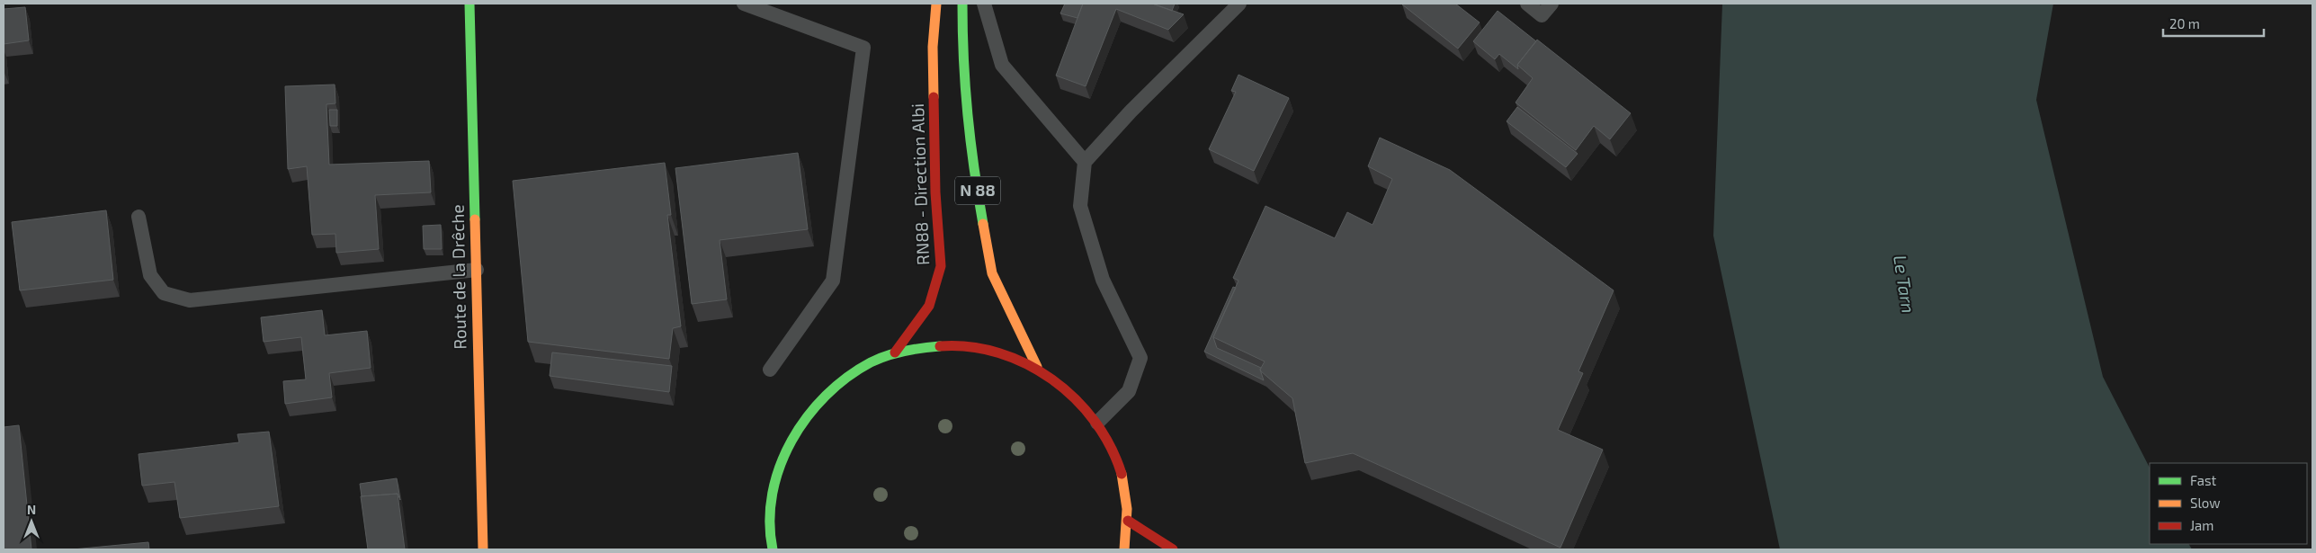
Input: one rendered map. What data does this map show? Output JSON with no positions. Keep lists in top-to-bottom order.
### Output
{
  "streets": {
    "main road": ["RN88 - Direction Albi", "N 88", "Route de la Drêche"]
  },
  "water": ["Le Tarn"],
  "legend": ["Fast", "Slow", "Jam"],
  "scale_bar": "20 m",
  "north": "top"
}
